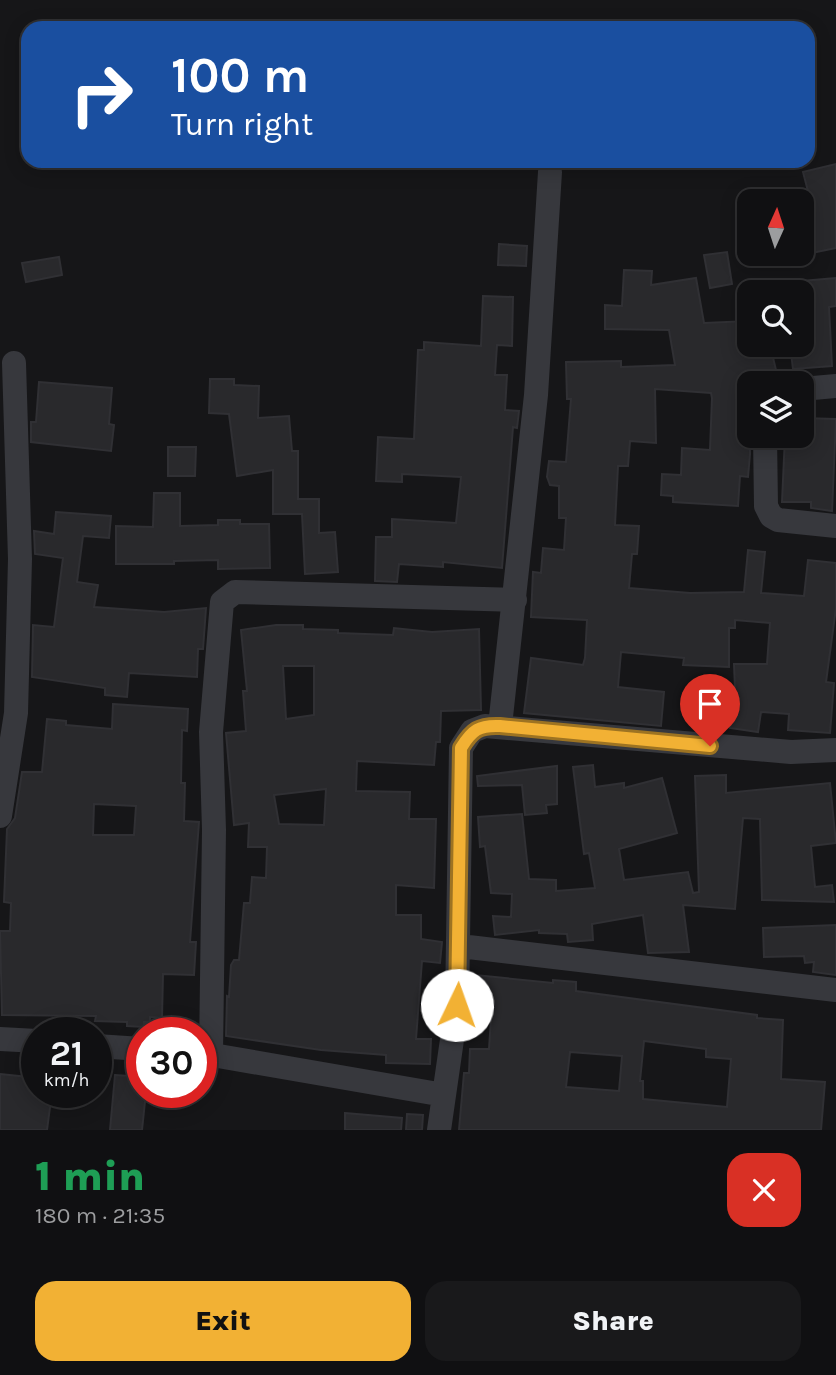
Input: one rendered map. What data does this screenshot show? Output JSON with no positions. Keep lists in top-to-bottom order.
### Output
{
  "north": "top",
  "page": {
    "turn": ["100 m", "Turn right"],
    "speed": "21 km/h",
    "limit": "30",
    "heading": ["1 min", "180 m · 21:35"],
    "buttons": ["Exit", "Share"]
  }
}
